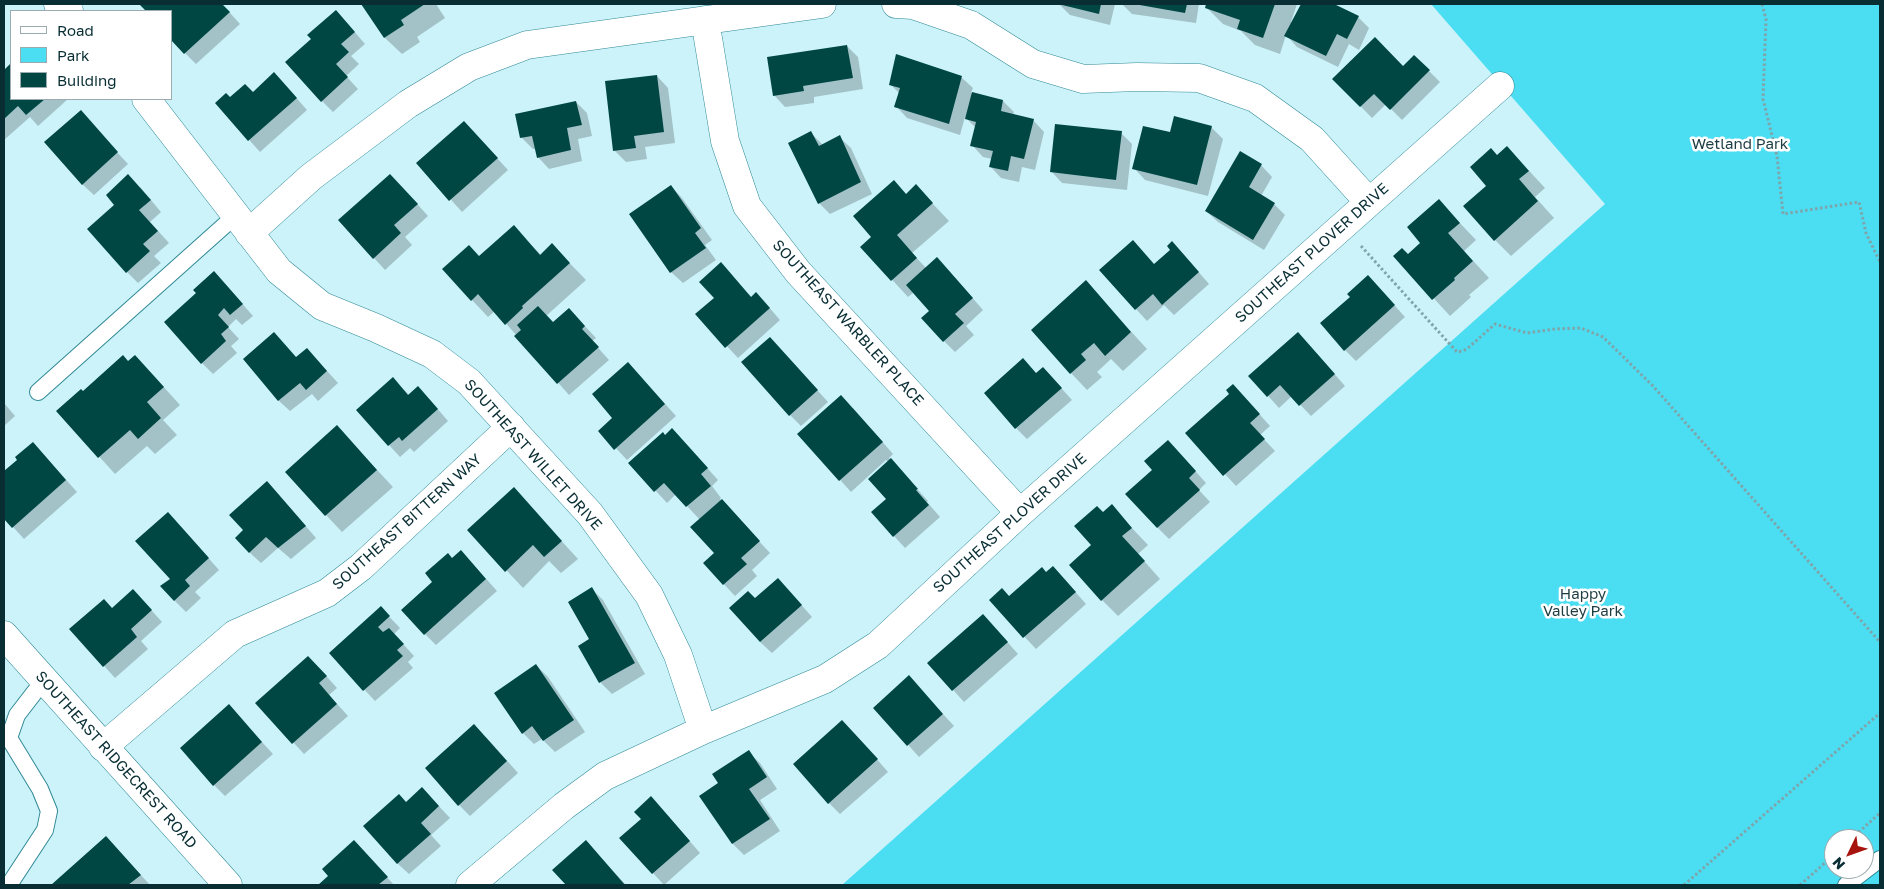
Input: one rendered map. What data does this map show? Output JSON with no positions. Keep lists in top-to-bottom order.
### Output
{
  "streets": {
    "street": [
      "SOUTHEAST PLOVER DRIVE",
      "SOUTHEAST WARBLER PLACE",
      "SOUTHEAST WILLET DRIVE",
      "SOUTHEAST BITTERN WAY",
      "SOUTHEAST RIDGECREST ROAD"
    ]
  },
  "crossings": [
    ["SOUTHEAST PLOVER DRIVE", "SOUTHEAST WARBLER PLACE"],
    ["SOUTHEAST PLOVER DRIVE", "SOUTHEAST WILLET DRIVE"],
    ["SOUTHEAST WILLET DRIVE", "SOUTHEAST BITTERN WAY"],
    ["SOUTHEAST BITTERN WAY", "SOUTHEAST RIDGECREST ROAD"]
  ],
  "parks": ["Wetland Park", "Happy Valley Park"],
  "legend": ["Road", "Park", "Building"],
  "north": "bottom left"
}
